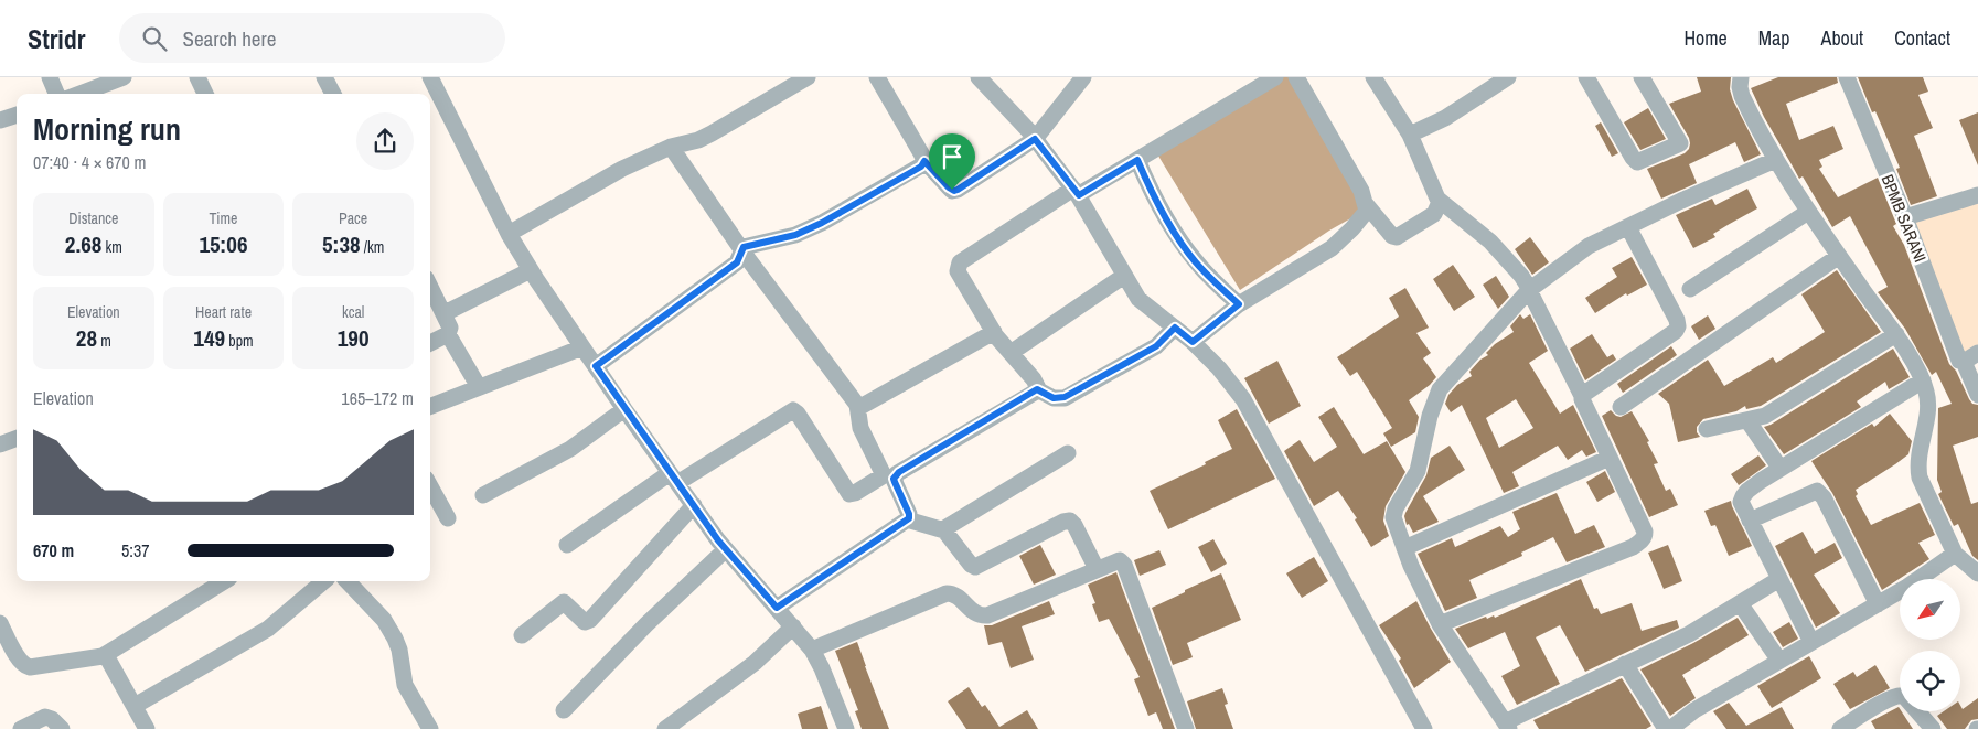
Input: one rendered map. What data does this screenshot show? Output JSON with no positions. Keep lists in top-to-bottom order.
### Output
{
  "streets": {
    "street": ["BPMB SARANI"]
  },
  "north": "bottom left",
  "page": {
    "header": "Stridr",
    "search": "Search here",
    "nav": [
      "Home",
      "Map",
      "About",
      "Contact"
    ],
    "heading": ["Morning run", "07:40 · 4 × 670 m"],
    "stats": [
      ["Distance", "2.68 km"],
      ["Time", "15:06"],
      ["Pace", "5:38 /km"],
      ["Elevation", "28 m"],
      ["Heart rate", "149 bpm"],
      ["kcal", "190"]
    ],
    "chart": ["Elevation", "165–172 m"],
    "list": [
      {
        "name": "670 m",
        "note": "5:37"
      }
    ]
  }
}
